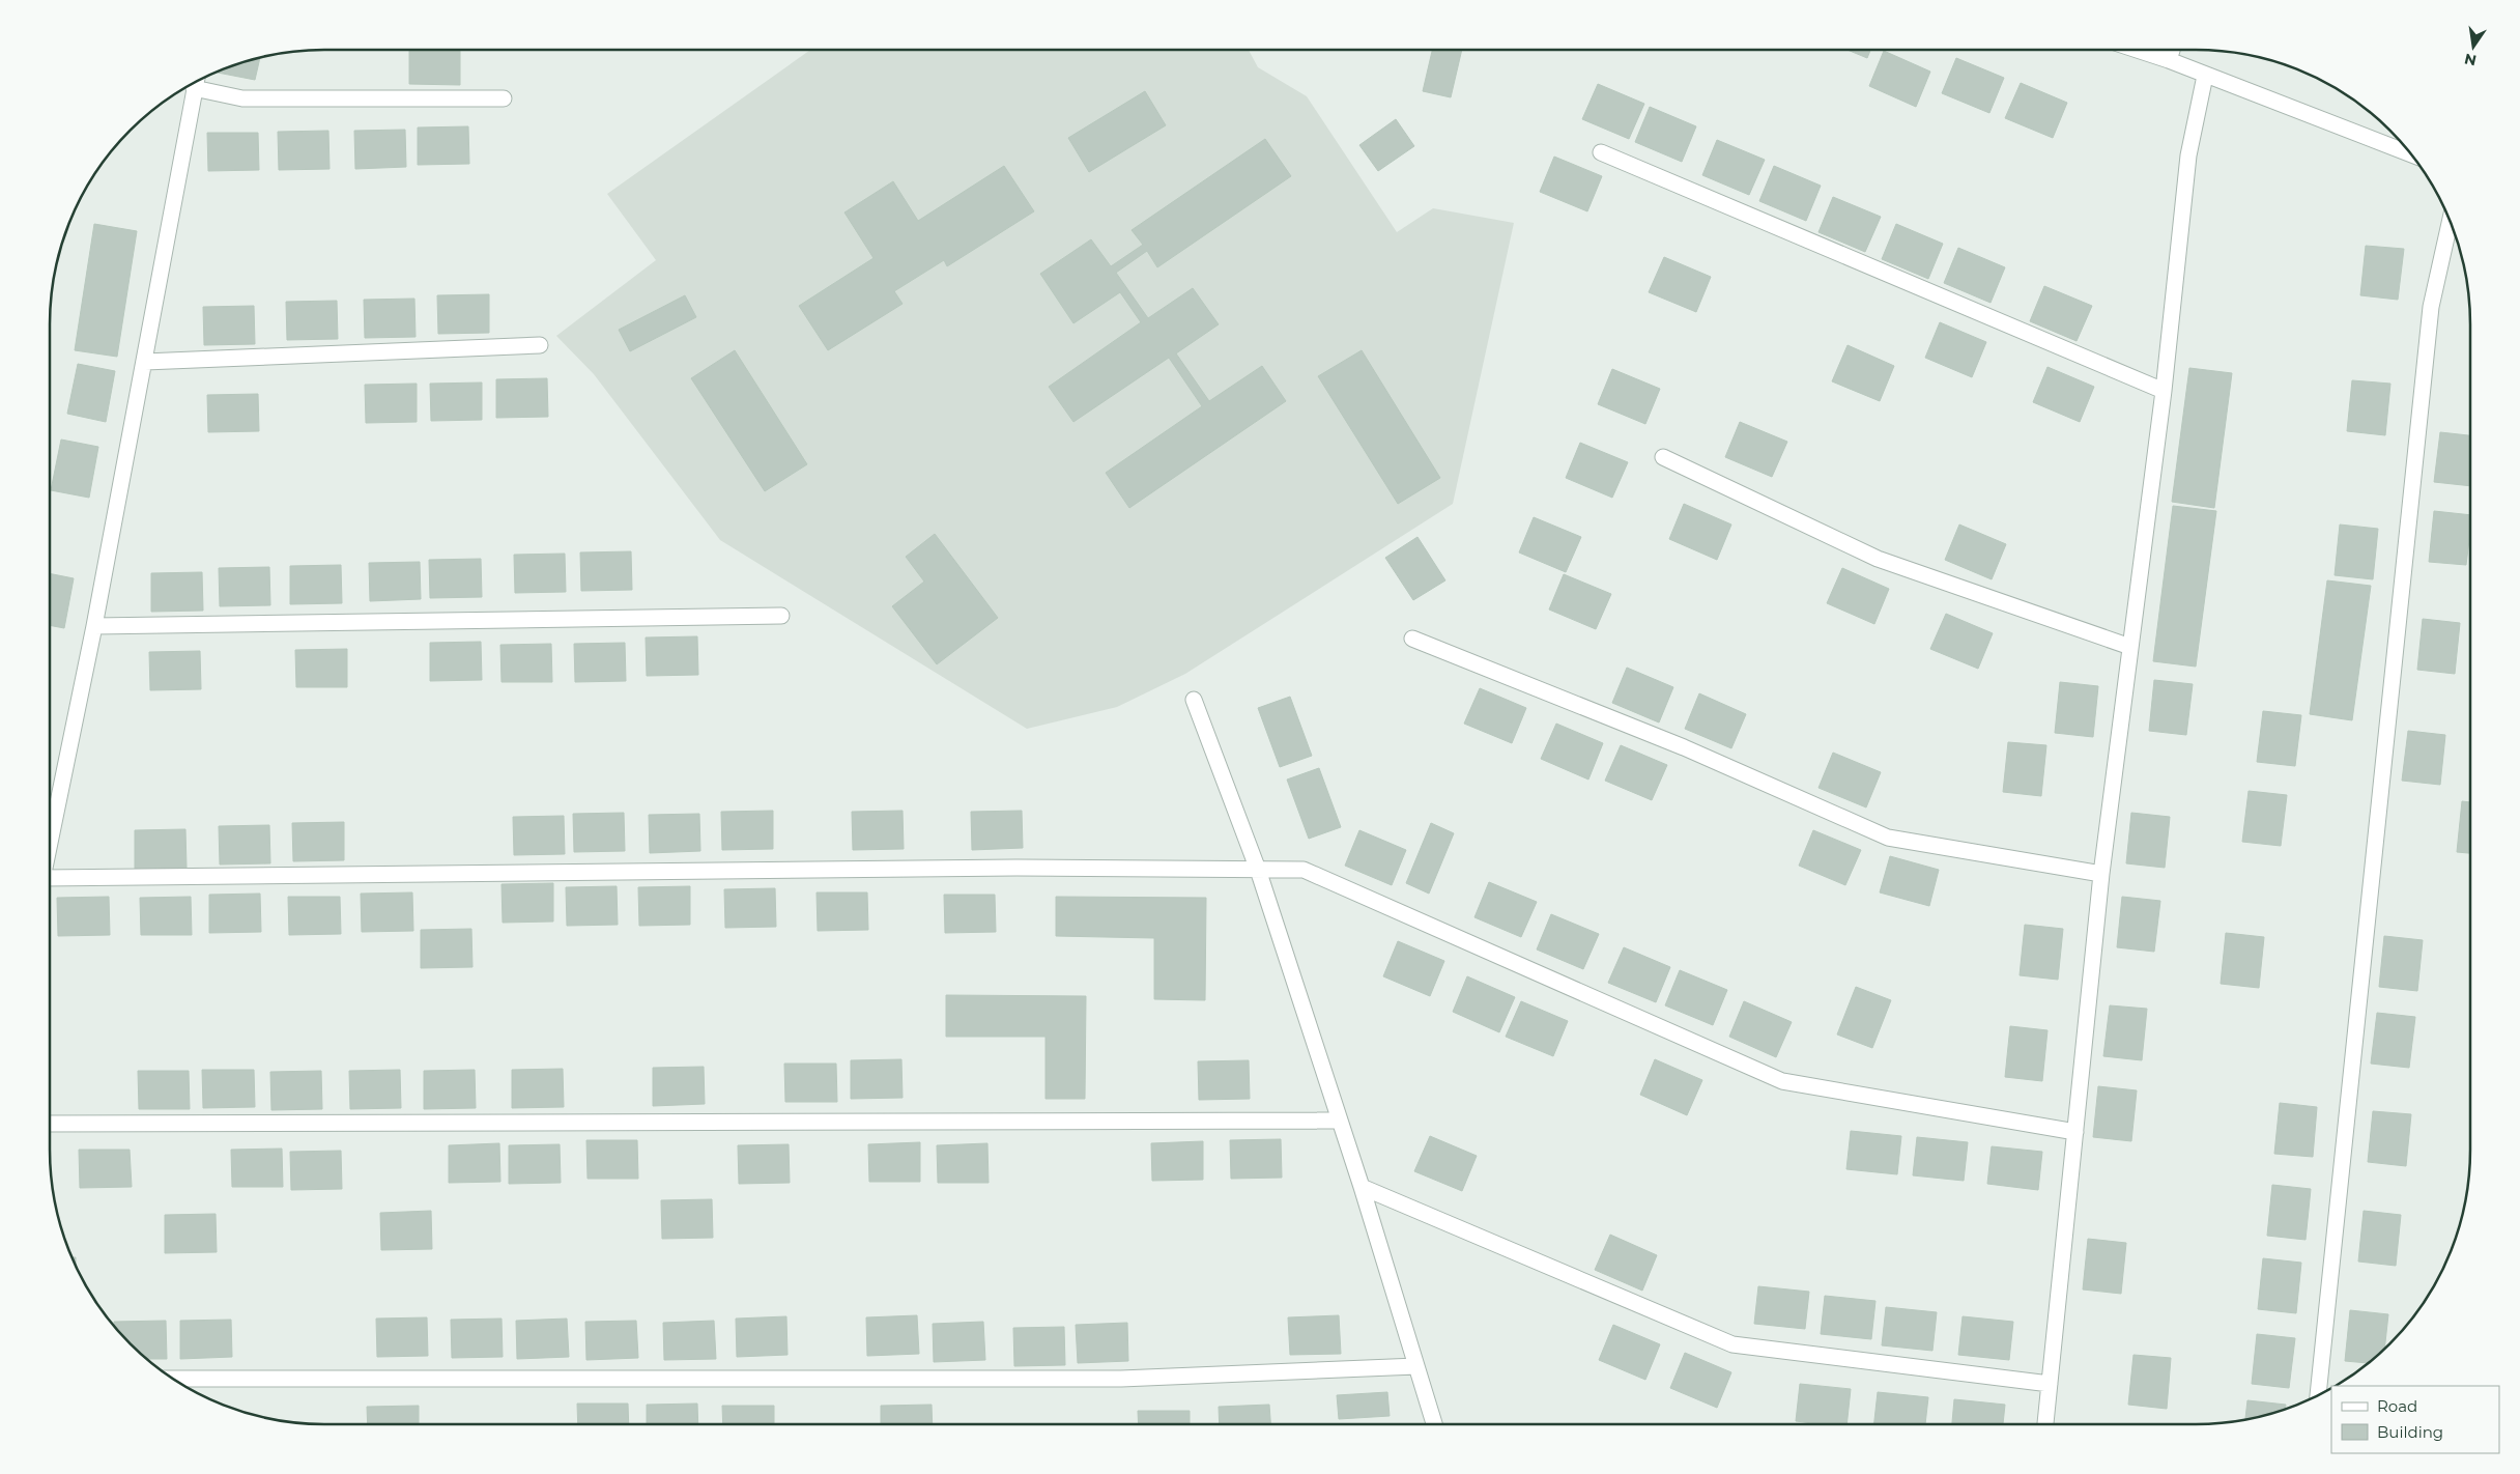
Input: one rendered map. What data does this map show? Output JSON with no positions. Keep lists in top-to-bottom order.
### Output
{
  "legend": ["Road", "Building"],
  "north": "bottom"
}
